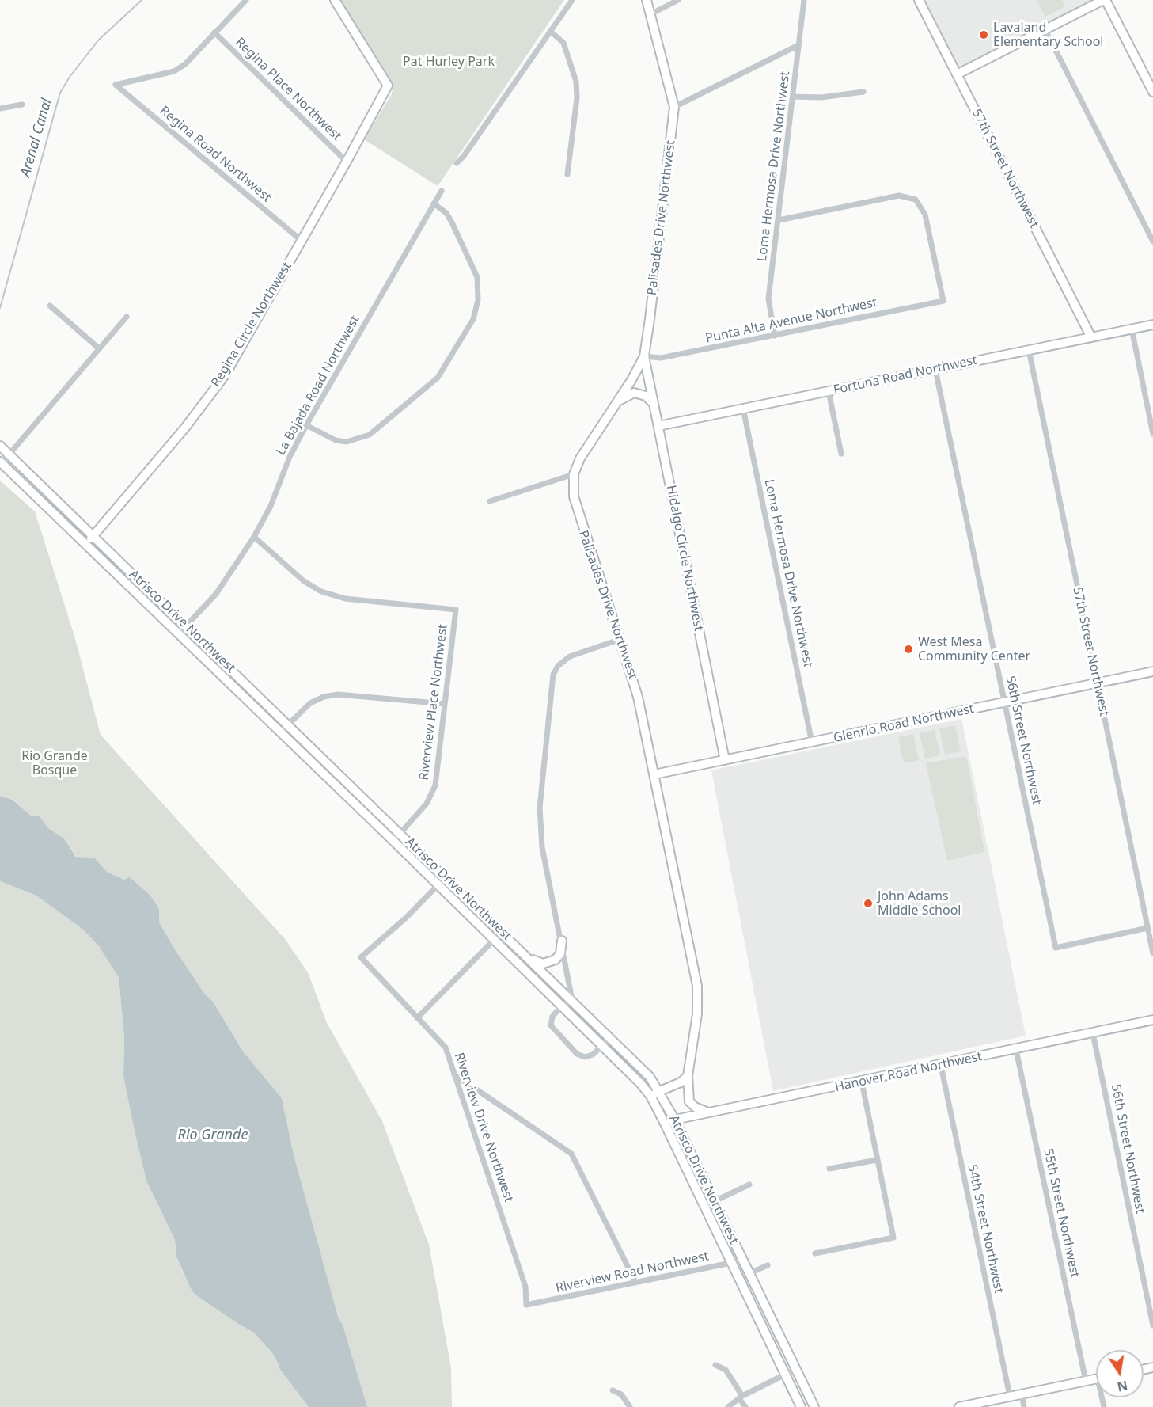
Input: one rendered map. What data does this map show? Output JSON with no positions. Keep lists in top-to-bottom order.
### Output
{
  "streets": {
    "street": [
      "Regina Place Northwest",
      "Regina Road Northwest",
      "Loma Hermosa Drive Northwest",
      "57th Street Northwest",
      "Palisades Drive Northwest",
      "Punta Alta Avenue Northwest",
      "Regina Circle Northwest",
      "Fortuna Road Northwest",
      "La Bajada Road Northwest",
      "Hidalgo Circle Northwest",
      "Atrisco Drive Northwest",
      "Riverview Place Northwest",
      "Glenrio Road Northwest",
      "56th Street Northwest",
      "Hanover Road Northwest",
      "Riverview Drive Northwest",
      "55th Street Northwest",
      "54th Street Northwest",
      "Riverview Road Northwest"
    ]
  },
  "crossings": [
    ["Regina Place Northwest", "Regina Road Northwest"],
    ["Regina Place Northwest", "Regina Circle Northwest"],
    ["Regina Road Northwest", "Regina Circle Northwest"],
    ["Loma Hermosa Drive Northwest", "Punta Alta Avenue Northwest"],
    ["Loma Hermosa Drive Northwest", "Fortuna Road Northwest"],
    ["Loma Hermosa Drive Northwest", "Glenrio Road Northwest"],
    ["57th Street Northwest", "Fortuna Road Northwest"],
    ["57th Street Northwest", "Glenrio Road Northwest"],
    ["57th Street Northwest", "56th Street Northwest"],
    ["Palisades Drive Northwest", "Punta Alta Avenue Northwest"],
    ["Palisades Drive Northwest", "Hidalgo Circle Northwest"],
    ["Palisades Drive Northwest", "Glenrio Road Northwest"],
    ["Palisades Drive Northwest", "Hanover Road Northwest"],
    ["Punta Alta Avenue Northwest", "Hidalgo Circle Northwest"],
    ["Regina Circle Northwest", "Atrisco Drive Northwest"],
    ["Fortuna Road Northwest", "Hidalgo Circle Northwest"],
    ["Fortuna Road Northwest", "56th Street Northwest"],
    ["La Bajada Road Northwest", "Atrisco Drive Northwest"],
    ["La Bajada Road Northwest", "Riverview Place Northwest"],
    ["Hidalgo Circle Northwest", "Glenrio Road Northwest"],
    ["Atrisco Drive Northwest", "Riverview Place Northwest"],
    ["Atrisco Drive Northwest", "Hanover Road Northwest"],
    ["Atrisco Drive Northwest", "Riverview Drive Northwest"],
    ["Atrisco Drive Northwest", "Riverview Road Northwest"],
    ["Glenrio Road Northwest", "56th Street Northwest"],
    ["56th Street Northwest", "Hanover Road Northwest"],
    ["Hanover Road Northwest", "55th Street Northwest"],
    ["Hanover Road Northwest", "54th Street Northwest"],
    ["Riverview Drive Northwest", "Riverview Road Northwest"]
  ],
  "water": ["Arenal Canal", "Rio Grande"],
  "parks": ["Pat Hurley Park", "Rio Grande Bosque"],
  "places": ["Lavaland Elementary School", "West Mesa Community Center", "John Adams Middle School"],
  "north": "bottom"
}
